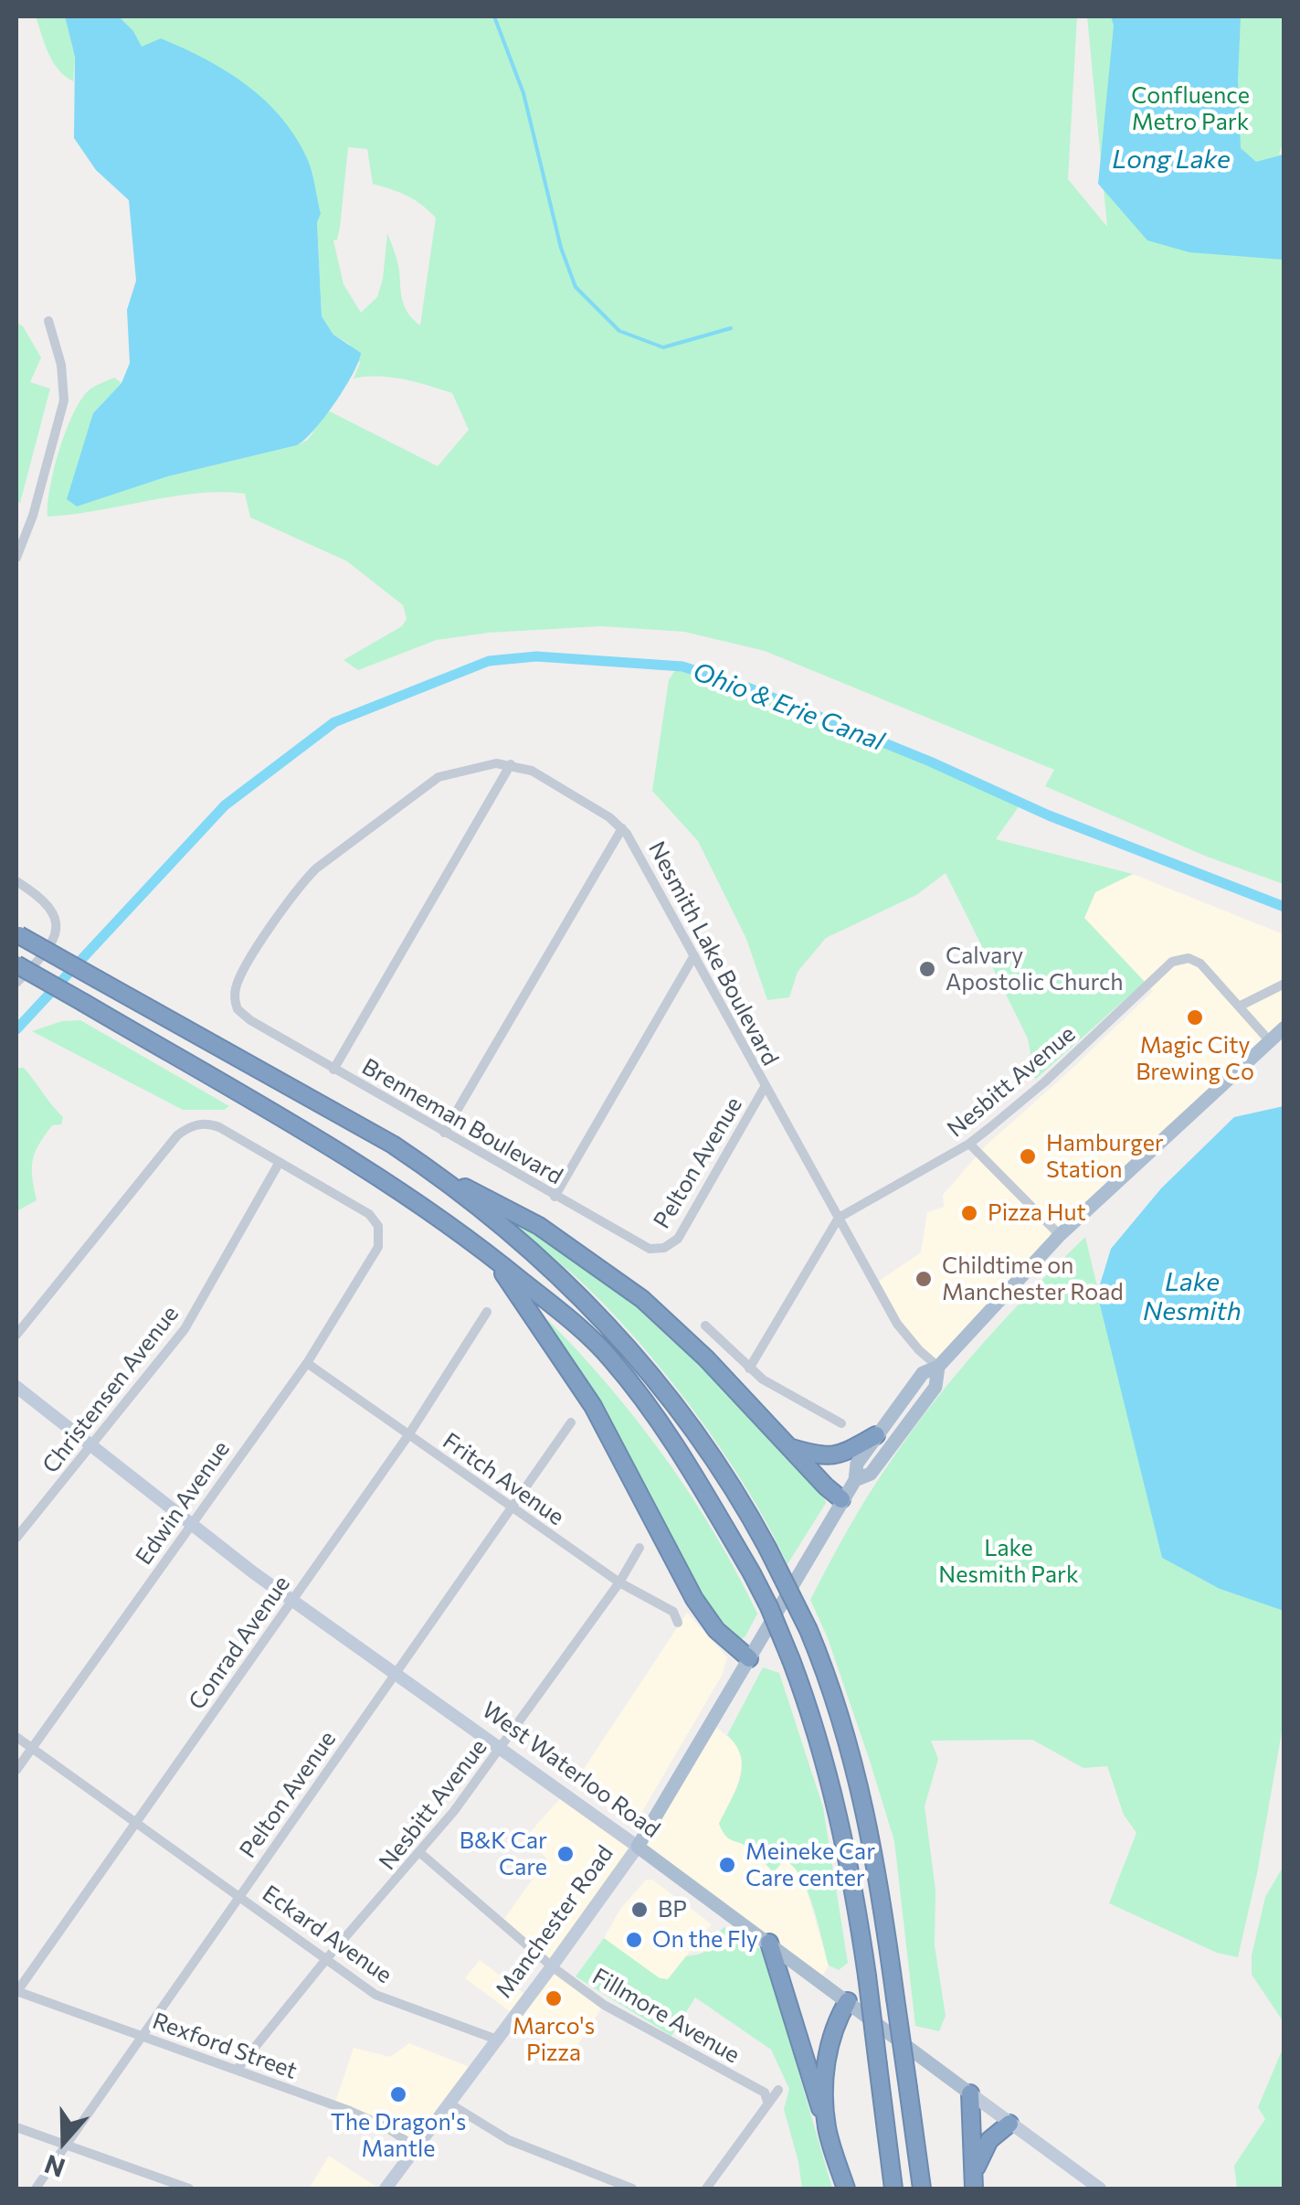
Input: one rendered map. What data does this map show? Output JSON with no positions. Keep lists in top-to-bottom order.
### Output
{
  "streets": {
    "main road": ["West Waterloo Road", "Manchester Road"],
    "street": [
      "Nesmith Lake Boulevard",
      "Nesbitt Avenue",
      "Brenneman Boulevard",
      "Pelton Avenue",
      "Christensen Avenue",
      "Fritch Avenue",
      "Edwin Avenue",
      "Conrad Avenue",
      "Eckard Avenue",
      "Fillmore Avenue",
      "Rexford Street"
    ]
  },
  "crossings": [
    ["Nesmith Lake Boulevard", "Nesbitt Avenue"],
    ["Nesmith Lake Boulevard", "Brenneman Boulevard"],
    ["Nesmith Lake Boulevard", "Pelton Avenue"],
    ["Nesmith Lake Boulevard", "Manchester Road"],
    ["Nesbitt Avenue", "Fritch Avenue"],
    ["Nesbitt Avenue", "West Waterloo Road"],
    ["Nesbitt Avenue", "Manchester Road"],
    ["Nesbitt Avenue", "Eckard Avenue"],
    ["Nesbitt Avenue", "Fillmore Avenue"],
    ["Nesbitt Avenue", "Rexford Street"],
    ["Brenneman Boulevard", "Pelton Avenue"],
    ["Pelton Avenue", "Fritch Avenue"],
    ["Pelton Avenue", "West Waterloo Road"],
    ["Pelton Avenue", "Eckard Avenue"],
    ["Pelton Avenue", "Rexford Street"],
    ["Christensen Avenue", "Edwin Avenue"],
    ["Christensen Avenue", "West Waterloo Road"],
    ["Fritch Avenue", "Edwin Avenue"],
    ["Fritch Avenue", "Conrad Avenue"],
    ["Edwin Avenue", "West Waterloo Road"],
    ["Edwin Avenue", "Eckard Avenue"],
    ["Conrad Avenue", "West Waterloo Road"],
    ["Conrad Avenue", "Eckard Avenue"],
    ["Conrad Avenue", "Rexford Street"],
    ["West Waterloo Road", "Manchester Road"],
    ["Manchester Road", "Eckard Avenue"],
    ["Manchester Road", "Fillmore Avenue"],
    ["Manchester Road", "Rexford Street"]
  ],
  "water": ["Long Lake", "Ohio & Erie Canal", "Lake Nesmith"],
  "parks": ["Confluence Metro Park", "Lake Nesmith Park"],
  "places": [
    "Calvary Apostolic Church",
    "Magic City Brewing Co",
    "Hamburger Station",
    "Pizza Hut",
    "Childtime on Manchester Road",
    "B&K Car Care",
    "Meineke Car Care center",
    "BP",
    "On the Fly",
    "Marco's Pizza",
    "The Dragon's Mantle"
  ],
  "north": "bottom"
}
